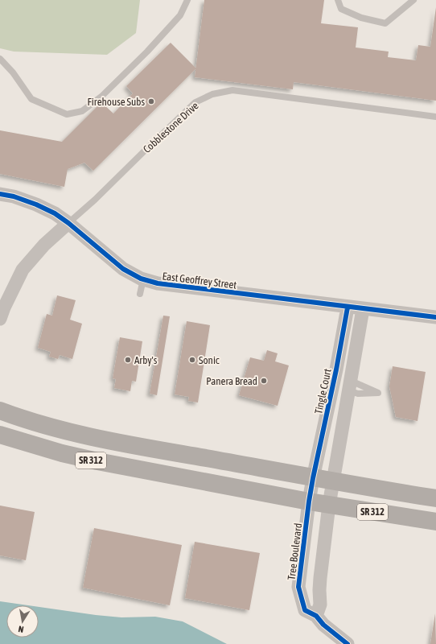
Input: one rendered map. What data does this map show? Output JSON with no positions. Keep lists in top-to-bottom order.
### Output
{
  "streets": {
    "main road": ["SR 312"],
    "street": [
      "Cobblestone Drive",
      "East Geoffrey Street",
      "Tingle Court",
      "Tree Boulevard"
    ]
  },
  "crossings": [
    ["Cobblestone Drive", "East Geoffrey Street"],
    ["East Geoffrey Street", "Tingle Court"],
    ["Tingle Court", "SR 312"],
    ["Tingle Court", "Tree Boulevard"],
    ["SR 312", "Tree Boulevard"]
  ],
  "places": [
    "Firehouse Subs",
    "Arby's",
    "Sonic",
    "Panera Bread"
  ],
  "north": "bottom"
}
